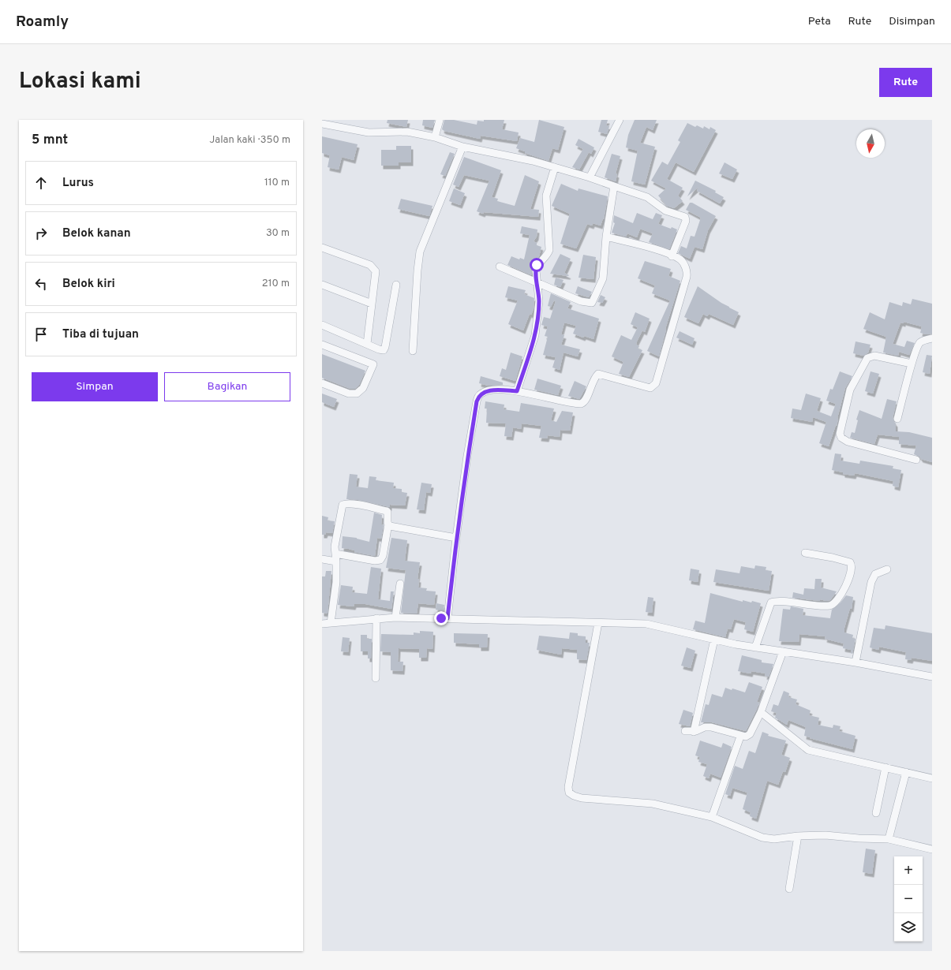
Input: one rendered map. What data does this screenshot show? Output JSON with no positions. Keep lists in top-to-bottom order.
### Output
{
  "north": "bottom",
  "page": {
    "header": "Roamly",
    "nav": ["Peta", "Rute", "Disimpan"],
    "title": "Lokasi kami",
    "buttons": [
      "Rute",
      ["Simpan", "Bagikan"]
    ],
    "heading": ["5 mnt", "Jalan kaki · 350 m"],
    "list": [
      ["Lurus", "110 m"],
      ["Belok kanan", "30 m"],
      ["Belok kiri", "210 m"],
      "Tiba di tujuan"
    ],
    "map_buttons": ["+", "−"]
  }
}
